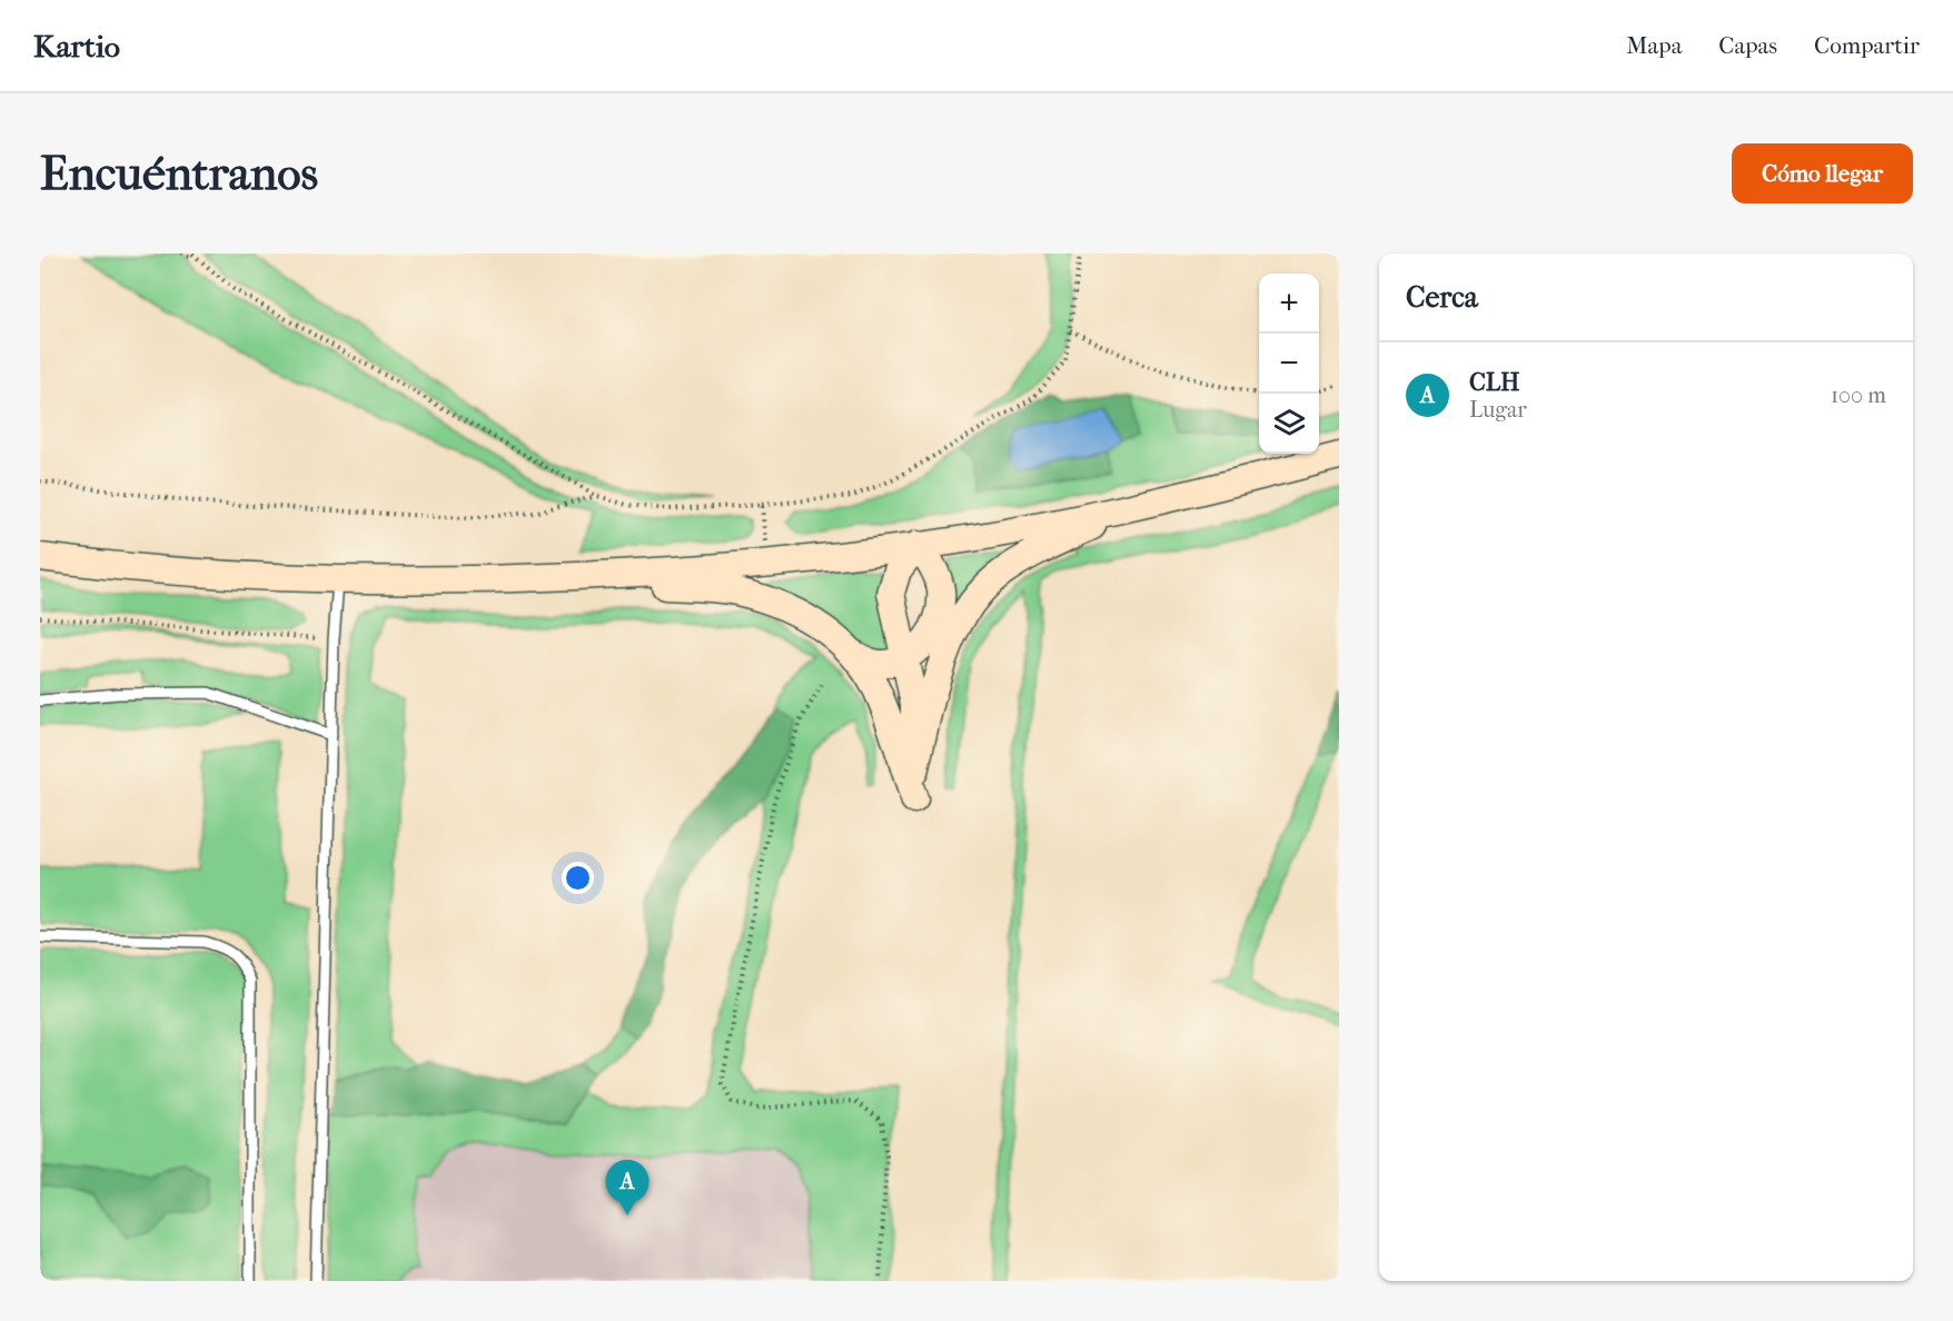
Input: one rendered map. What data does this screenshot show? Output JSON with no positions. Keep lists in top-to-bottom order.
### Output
{
  "page": {
    "header": "Kartio",
    "nav": ["Mapa", "Capas", "Compartir"],
    "buttons": "Cómo llegar",
    "title": "Encuéntranos",
    "heading": "Cerca",
    "map_buttons": ["+", "−"],
    "list": [
      {
        "mark": "A",
        "name": "CLH",
        "note": "Lugar",
        "value": "100 m"
      }
    ],
    "pins": "A"
  }
}
